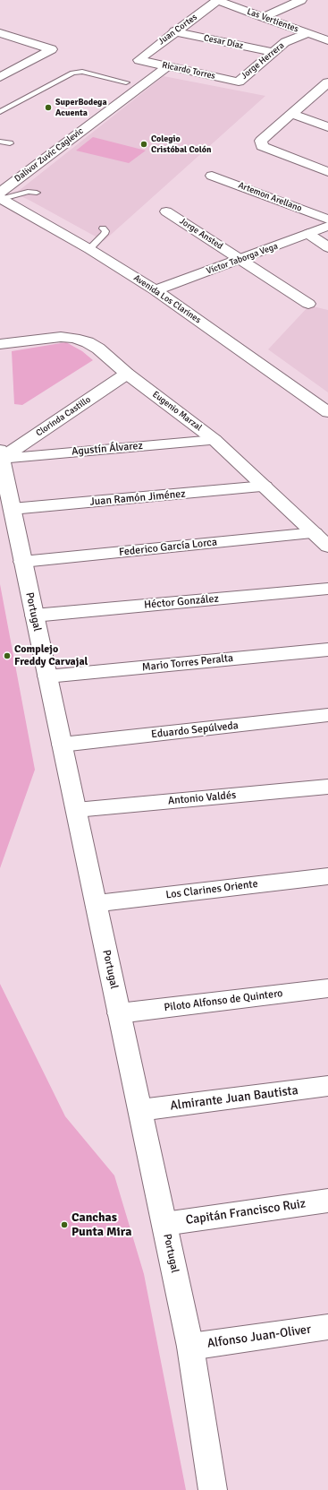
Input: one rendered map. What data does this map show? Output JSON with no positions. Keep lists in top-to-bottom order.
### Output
{
  "streets": {
    "street": [
      "Las Vertientes",
      "Juan Cortes",
      "Cesar Díaz",
      "Jorge Herrera",
      "Ricardo Torres",
      "Dalivor Zuvic Caglevic",
      "Artemon Arellano",
      "Jorge Ansted",
      "Víctor Taborga Vega",
      "Avenida Los Clarines",
      "Eugenio Marzal",
      "Clorinda Castillo",
      "Agustín Álvarez",
      "Juan Ramón Jiménez",
      "Federico García Lorca",
      "Héctor González",
      "Portugal",
      "Mario Torres Peralta",
      "Eduardo Sepúlveda",
      "Antonio Valdés",
      "Los Clarines Oriente",
      "Piloto Alfonso de Quintero",
      "Almirante Juan Bautista",
      "Capitán Francisco Ruiz",
      "Alfonso Juan-Oliver"
    ]
  },
  "crossings": [
    ["Las Vertientes", "Juan Cortes"],
    ["Las Vertientes", "Jorge Herrera"],
    ["Juan Cortes", "Cesar Díaz"],
    ["Juan Cortes", "Ricardo Torres"],
    ["Cesar Díaz", "Jorge Herrera"],
    ["Jorge Herrera", "Ricardo Torres"],
    ["Ricardo Torres", "Dalivor Zuvic Caglevic"],
    ["Dalivor Zuvic Caglevic", "Avenida Los Clarines"],
    ["Jorge Ansted", "Víctor Taborga Vega"],
    ["Víctor Taborga Vega", "Avenida Los Clarines"],
    ["Eugenio Marzal", "Clorinda Castillo"],
    ["Eugenio Marzal", "Agustín Álvarez"],
    ["Eugenio Marzal", "Juan Ramón Jiménez"],
    ["Eugenio Marzal", "Federico García Lorca"],
    ["Clorinda Castillo", "Agustín Álvarez"],
    ["Clorinda Castillo", "Portugal"],
    ["Agustín Álvarez", "Portugal"],
    ["Juan Ramón Jiménez", "Portugal"],
    ["Federico García Lorca", "Portugal"],
    ["Héctor González", "Portugal"],
    ["Portugal", "Mario Torres Peralta"],
    ["Portugal", "Eduardo Sepúlveda"],
    ["Portugal", "Antonio Valdés"],
    ["Portugal", "Los Clarines Oriente"],
    ["Portugal", "Piloto Alfonso de Quintero"],
    ["Portugal", "Almirante Juan Bautista"],
    ["Portugal", "Capitán Francisco Ruiz"],
    ["Portugal", "Alfonso Juan-Oliver"]
  ],
  "places": [
    "SuperBodega Acuenta",
    "Colegio Cristóbal Colón",
    "Complejo Freddy Carvajal",
    "Canchas Punta Mira"
  ]
}
